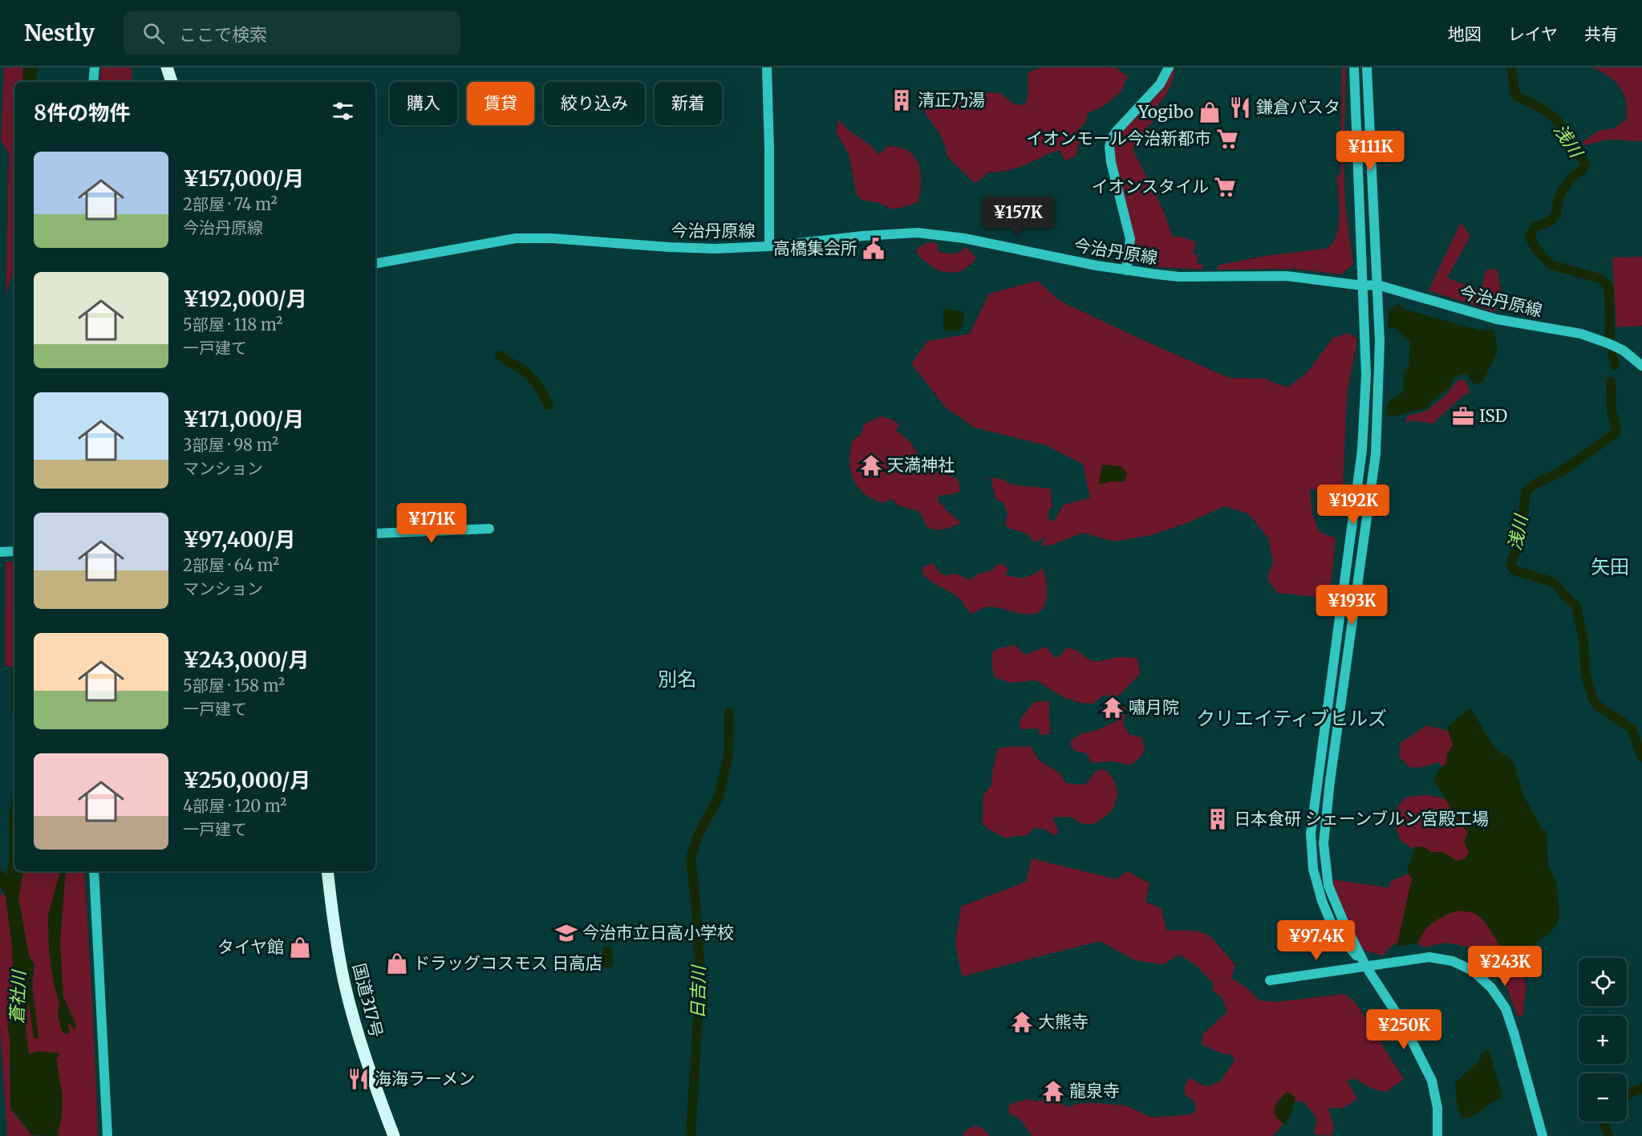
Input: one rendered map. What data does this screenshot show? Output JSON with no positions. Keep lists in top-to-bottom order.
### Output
{
  "streets": {
    "highway": ["国道317号"],
    "street": ["今治丹原線"]
  },
  "districts": ["矢田", "別名", "クリエイティブヒルズ"],
  "water": ["浅川", "日吉川", "蒼社川"],
  "places": {
    "building": ["清正乃湯", "日本食研 シェーンブルン宮殿工場"],
    "restaurant": ["鎌倉パスタ", "海海ラーメン"],
    "shop": ["Yogibo", "タイヤ館", "ドラッグコスモス 日高店"],
    "supermarket": ["イオンモール今治新都市", "イオンスタイル"],
    "public building": ["高橋集会所"],
    "office": ["ISD"],
    "temple": [
      "天満神社",
      "嘯月院",
      "大熊寺",
      "龍泉寺"
    ],
    "school or university": ["今治市立日高小学校"]
  },
  "page": {
    "header": "Nestly",
    "search": "ここで検索",
    "nav": ["地図", "レイヤ", "共有"],
    "chip": [
      "購入",
      "賃貸",
      "絞り込み",
      "新着"
    ],
    "heading": "8件の物件",
    "price": [
      "¥111K",
      "¥157K",
      "¥192K",
      "¥171K",
      "¥193K",
      "¥97.4K",
      "¥243K",
      "¥250K"
    ],
    "list": [
      {
        "name": "¥157,000/月",
        "note": "2部屋 · 74 m² · 今治丹原線"
      },
      {
        "name": "¥192,000/月",
        "note": "5部屋 · 118 m² · 一戸建て"
      },
      {
        "name": "¥171,000/月",
        "note": "3部屋 · 98 m² · マンション"
      },
      {
        "name": "¥97,400/月",
        "note": "2部屋 · 64 m² · マンション"
      },
      {
        "name": "¥243,000/月",
        "note": "5部屋 · 158 m² · 一戸建て"
      },
      {
        "name": "¥250,000/月",
        "note": "4部屋 · 120 m² · 一戸建て"
      }
    ],
    "map_buttons": ["+", "−"]
  }
}
